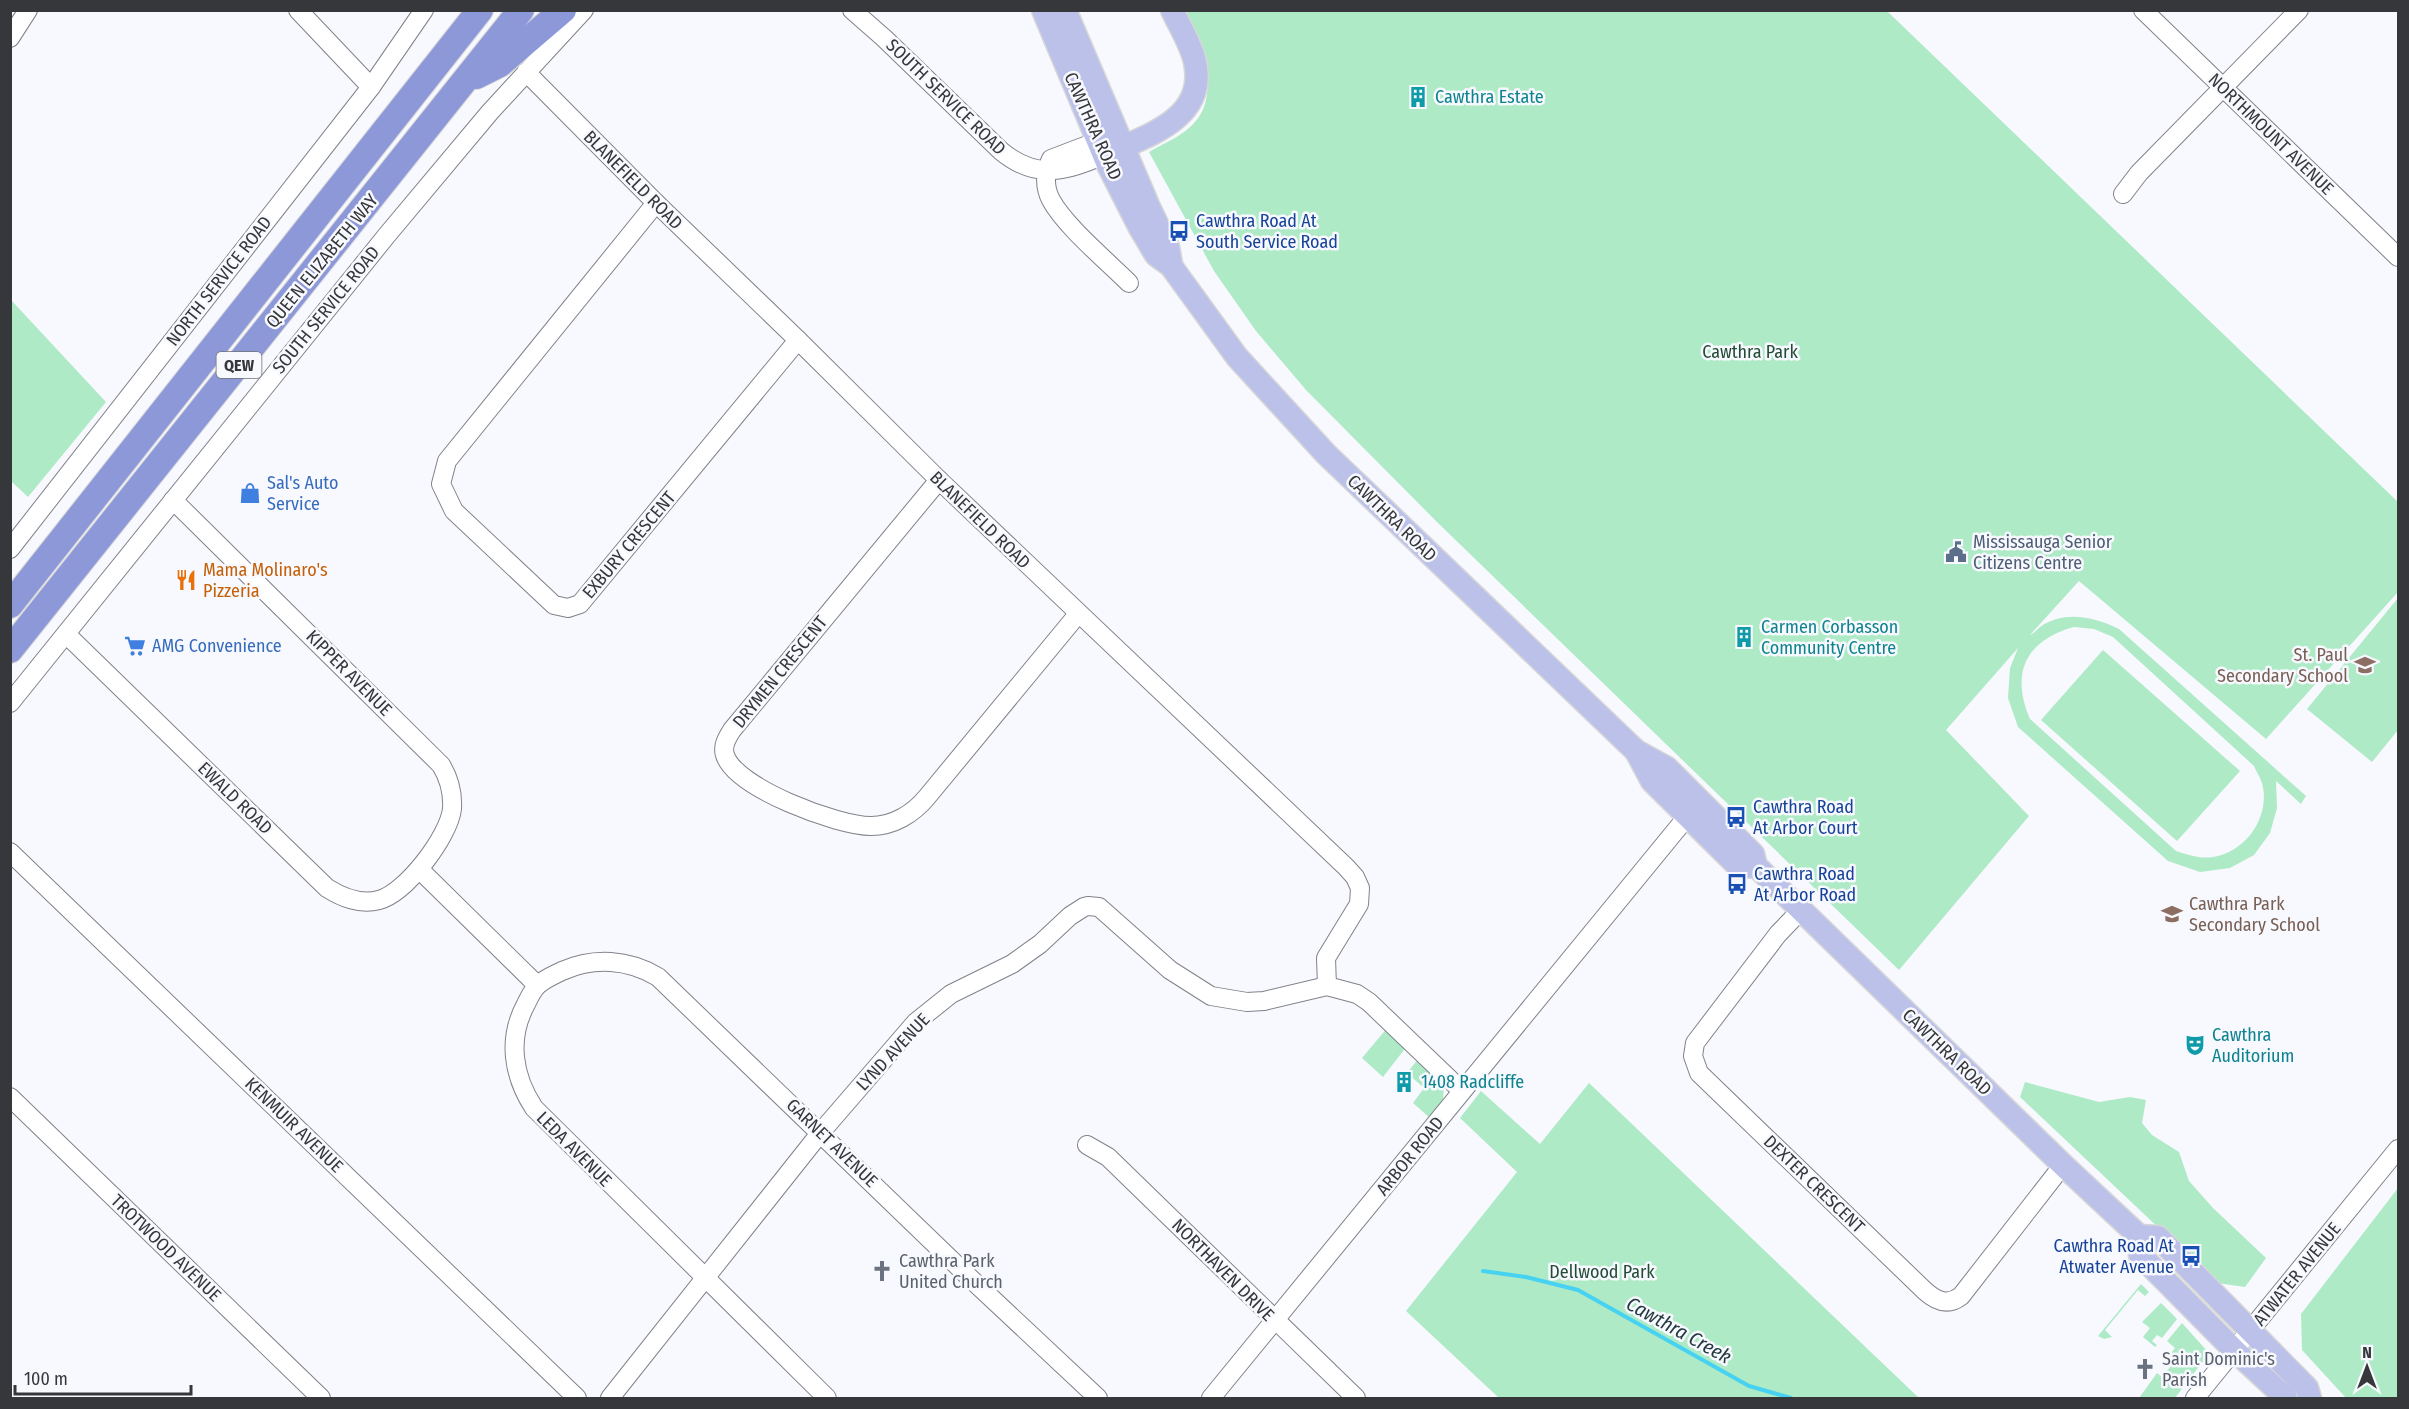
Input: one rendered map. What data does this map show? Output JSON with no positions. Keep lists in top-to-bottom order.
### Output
{
  "streets": {
    "highway": ["QUEEN ELIZABETH WAY", "QEW"],
    "main road": ["CAWTHRA ROAD"],
    "street": [
      "SOUTH SERVICE ROAD",
      "NORTHMOUNT AVENUE",
      "BLANEFIELD ROAD",
      "NORTH SERVICE ROAD",
      "EXBURY CRESCENT",
      "DRYMEN CRESCENT",
      "KIPPER AVENUE",
      "EWALD ROAD",
      "LYND AVENUE",
      "KENMUIR AVENUE",
      "GARNET AVENUE",
      "LEDA AVENUE",
      "ARBOR ROAD",
      "DEXTER CRESCENT",
      "TROTWOOD AVENUE",
      "NORTHAVEN DRIVE",
      "ATWATER AVENUE"
    ]
  },
  "crossings": [
    ["SOUTH SERVICE ROAD", "BLANEFIELD ROAD"],
    ["SOUTH SERVICE ROAD", "KIPPER AVENUE"],
    ["SOUTH SERVICE ROAD", "EWALD ROAD"],
    ["CAWTHRA ROAD", "ARBOR ROAD"],
    ["CAWTHRA ROAD", "DEXTER CRESCENT"],
    ["CAWTHRA ROAD", "ATWATER AVENUE"],
    ["BLANEFIELD ROAD", "EXBURY CRESCENT"],
    ["BLANEFIELD ROAD", "DRYMEN CRESCENT"],
    ["BLANEFIELD ROAD", "LYND AVENUE"],
    ["KIPPER AVENUE", "EWALD ROAD"],
    ["LYND AVENUE", "GARNET AVENUE"],
    ["LYND AVENUE", "LEDA AVENUE"],
    ["GARNET AVENUE", "LEDA AVENUE"],
    ["ARBOR ROAD", "NORTHAVEN DRIVE"]
  ],
  "water": ["Cawthra Creek"],
  "parks": ["Cawthra Park", "Dellwood Park"],
  "places": {
    "building": ["Cawthra Estate", "Carmen Corbasson Community Centre", "1408 Radcliffe"],
    "bus stop": [
      "Cawthra Road At South Service Road",
      "Cawthra Road At Arbor Court",
      "Cawthra Road At Arbor Road",
      "Cawthra Road At Atwater Avenue"
    ],
    "shop": ["Sal's Auto Service"],
    "public building": ["Mississauga Senior Citizens Centre"],
    "restaurant": ["Mama Molinaro's Pizzeria"],
    "supermarket": ["AMG Convenience"],
    "school or university": ["St. Paul Secondary School", "Cawthra Park Secondary School"],
    "theatre": ["Cawthra Auditorium"],
    "church": ["Cawthra Park United Church", "Saint Dominic's Parish"]
  },
  "scale_bar": "100 m",
  "north": "top"
}
